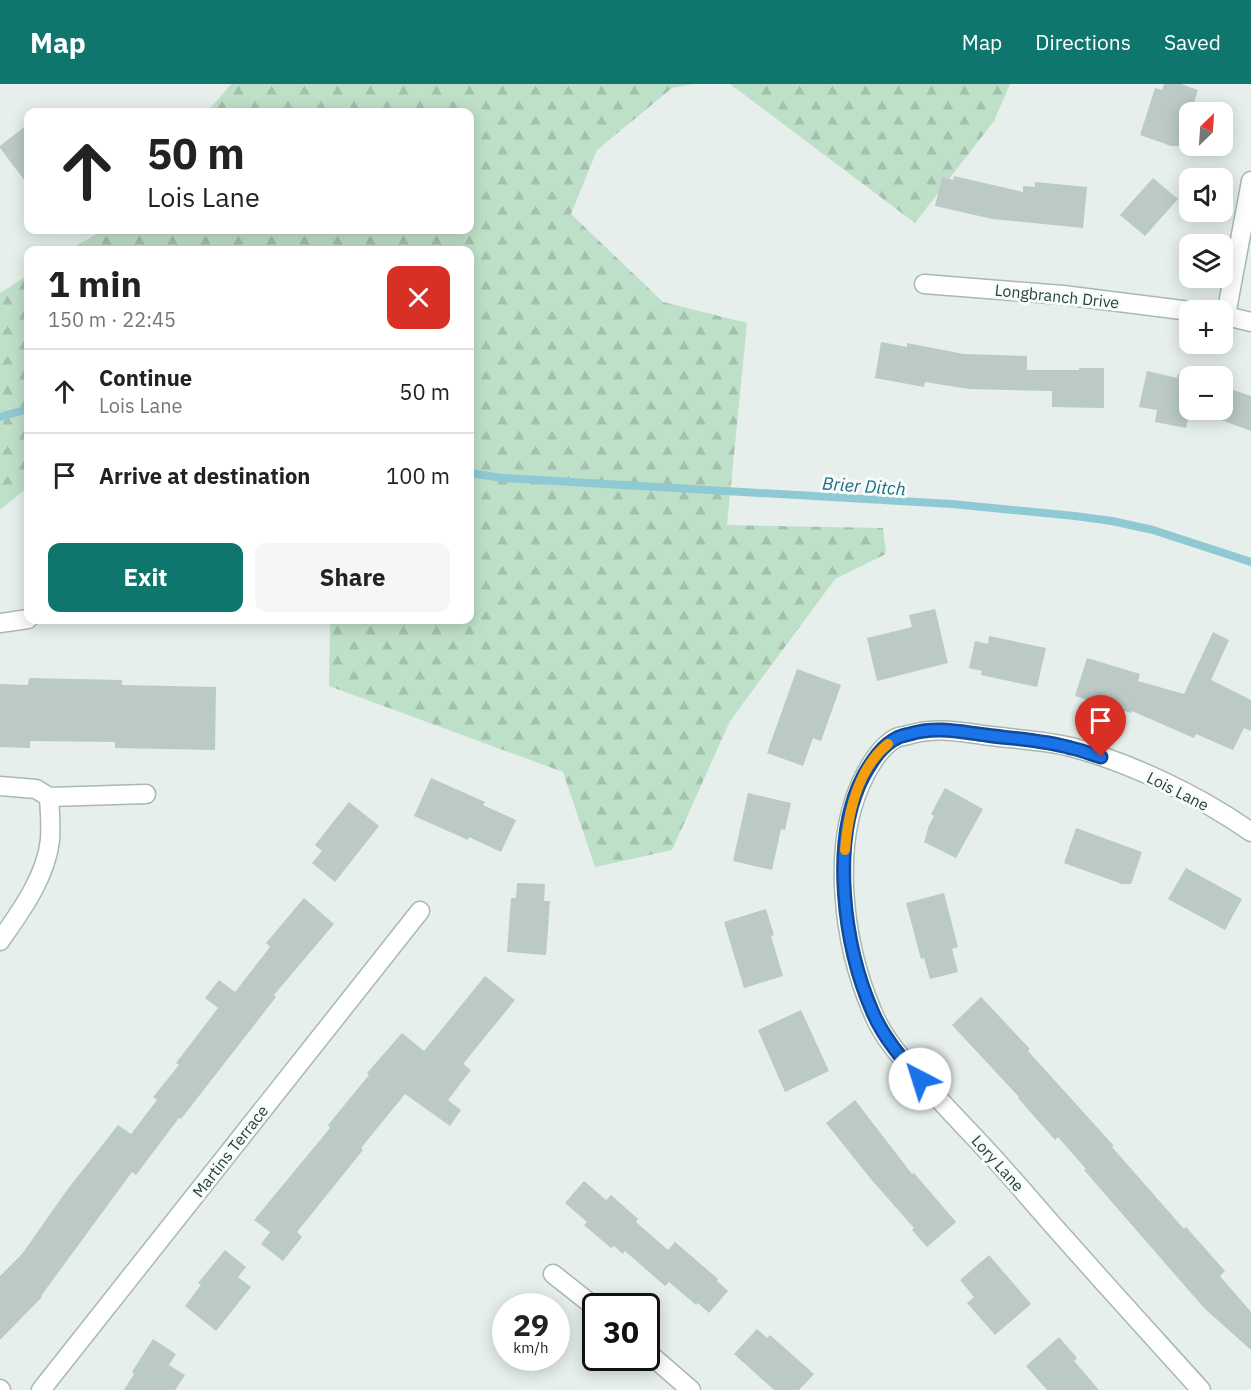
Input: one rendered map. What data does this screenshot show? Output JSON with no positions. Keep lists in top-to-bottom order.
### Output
{
  "streets": {
    "street": [
      "Longbranch Drive",
      "Lois Lane",
      "Martins Terrace",
      "Lory Lane"
    ]
  },
  "crossings": [
    ["Lois Lane", "Lory Lane"]
  ],
  "water": ["Brier Ditch"],
  "north": "top right",
  "page": {
    "header": "Map",
    "nav": ["Map", "Directions", "Saved"],
    "map_buttons": ["+", "−"],
    "turn": ["50 m", "Lois Lane"],
    "heading": ["1 min", "150 m · 22:45"],
    "list": [
      {
        "name": "Continue",
        "note": "Lois Lane",
        "value": "50 m"
      },
      {
        "name": "Arrive at destination",
        "value": "100 m"
      }
    ],
    "buttons": ["Exit", "Share"],
    "speed": "29 km/h",
    "limit": "30"
  }
}
